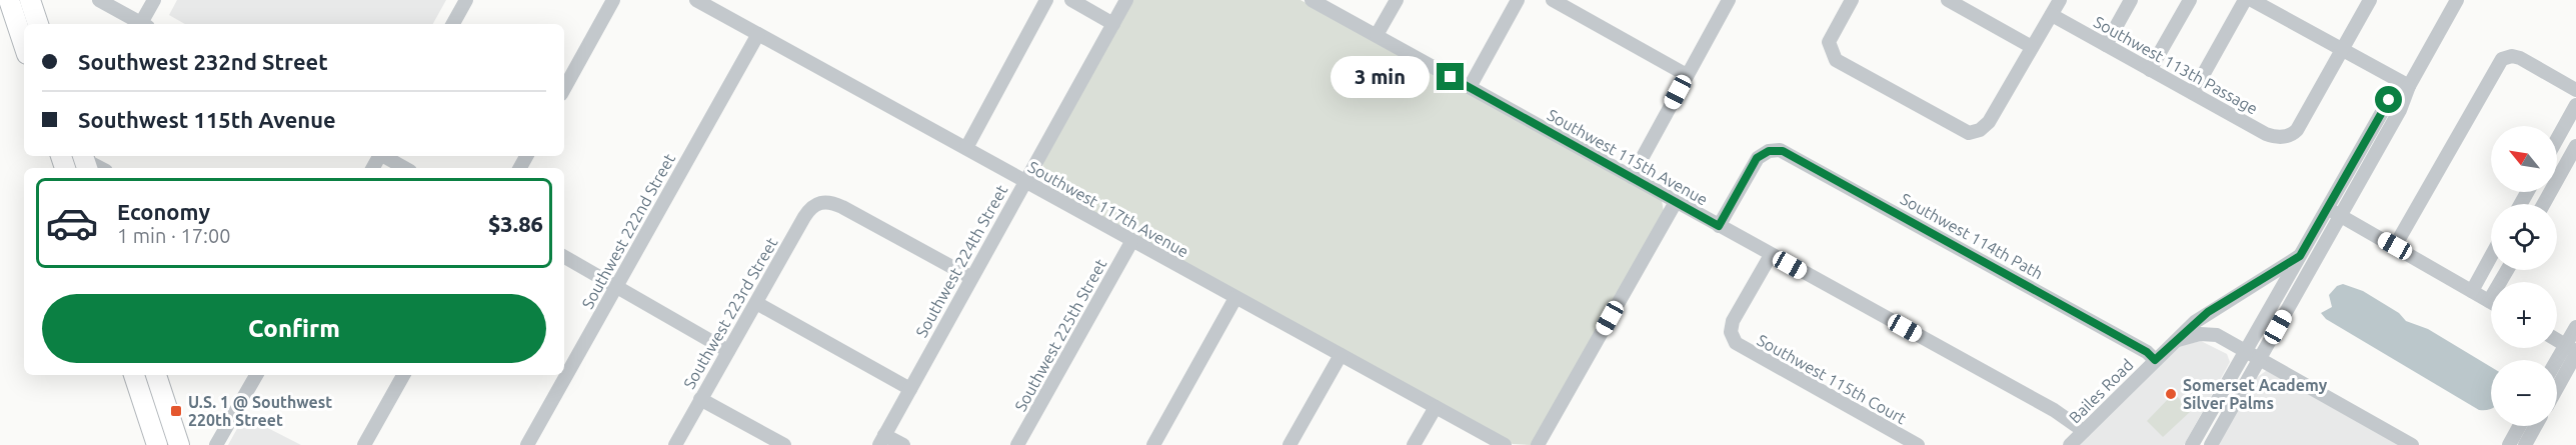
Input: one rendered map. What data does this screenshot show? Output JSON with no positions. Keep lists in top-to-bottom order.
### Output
{
  "streets": {
    "street": [
      "Southwest 113th Passage",
      "Southwest 115th Avenue",
      "Southwest 117th Avenue",
      "Southwest 222nd Street",
      "Southwest 114th Path",
      "Southwest 224th Street",
      "Southwest 223rd Street",
      "Southwest 225th Street",
      "Southwest 115th Court",
      "Bailes Road"
    ]
  },
  "crossings": [
    ["Southwest 115th Avenue", "Southwest 114th Path"],
    ["Southwest 115th Avenue", "Southwest 115th Court"],
    ["Southwest 115th Avenue", "Bailes Road"],
    ["Southwest 117th Avenue", "Southwest 222nd Street"],
    ["Southwest 117th Avenue", "Southwest 224th Street"],
    ["Southwest 117th Avenue", "Southwest 225th Street"],
    ["Southwest 114th Path", "Bailes Road"],
    ["Southwest 224th Street", "Southwest 223rd Street"]
  ],
  "places": {
    "other": ["Somerset Academy Silver Palms"],
    "transit": ["U.S. 1 @ Southwest 220th Street"]
  },
  "north": "top left",
  "page": {
    "banner": ["Southwest 232nd Street", "Southwest 115th Avenue"],
    "bubble": "3 min",
    "map_buttons": ["+", "−"],
    "list": [
      {
        "name": "Economy",
        "note": "1 min · 17:00",
        "value": "$3.86"
      }
    ],
    "buttons": "Confirm"
  }
}
